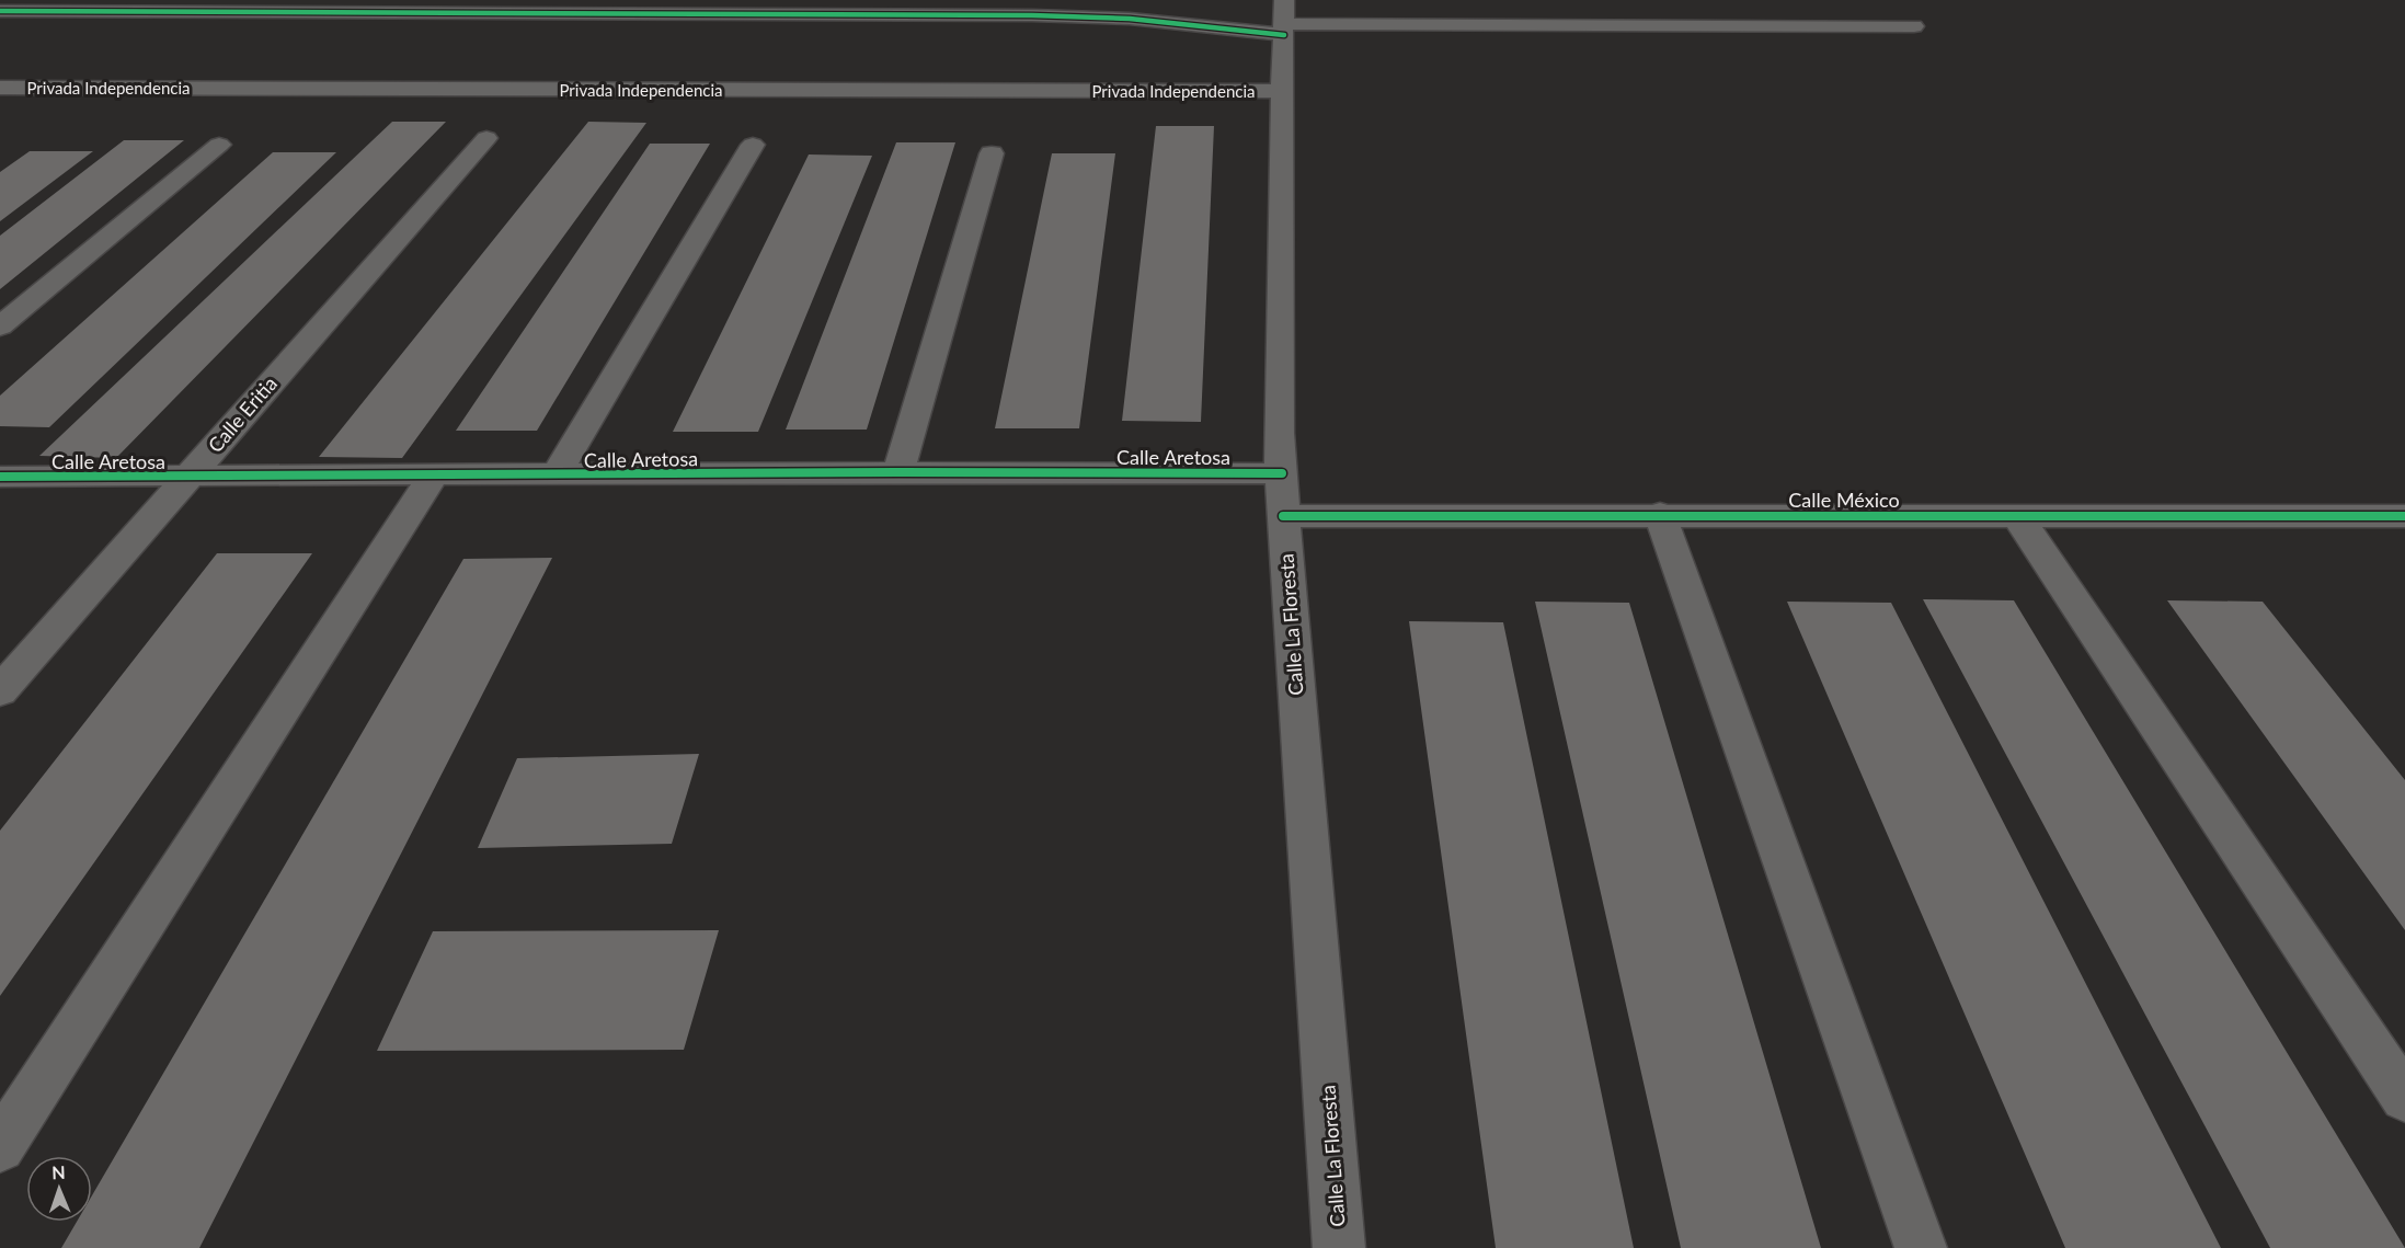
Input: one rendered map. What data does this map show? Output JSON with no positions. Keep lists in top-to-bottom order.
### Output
{
  "streets": {
    "street": [
      "Privada Independencia",
      "Calle Eritia",
      "Calle Aretosa",
      "Calle México",
      "Calle La Floresta"
    ]
  },
  "crossings": [
    ["Privada Independencia", "Calle La Floresta"],
    ["Calle Eritia", "Calle Aretosa"],
    ["Calle Aretosa", "Calle La Floresta"],
    ["Calle México", "Calle La Floresta"]
  ],
  "north": "top"
}
